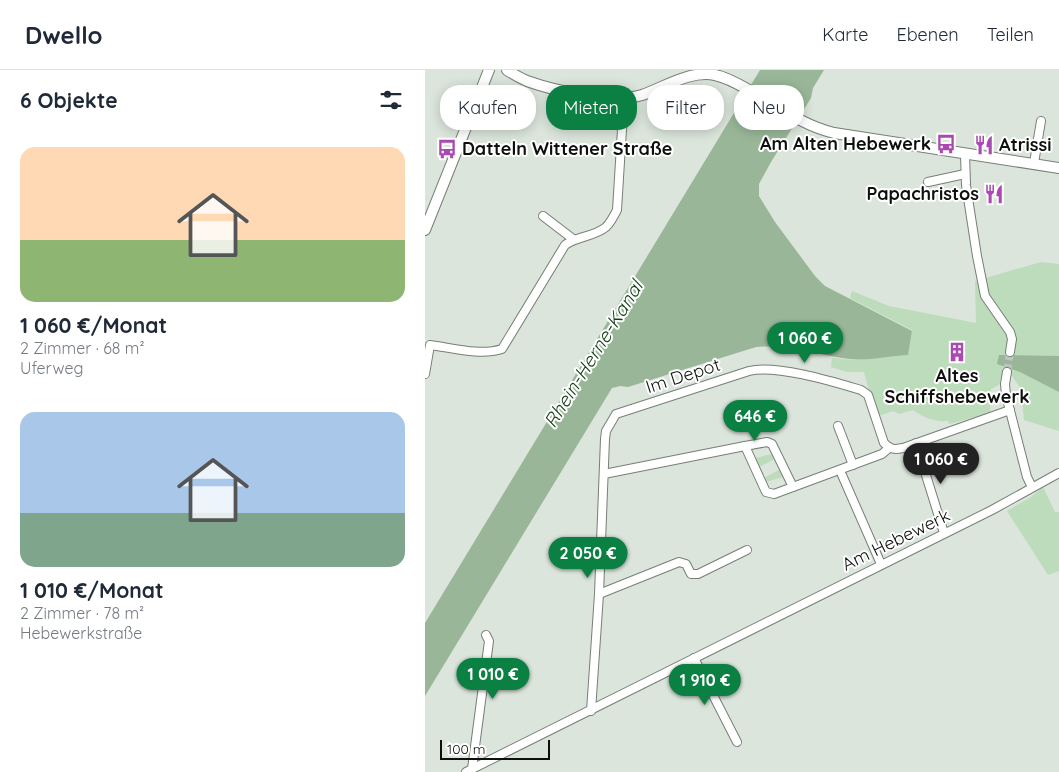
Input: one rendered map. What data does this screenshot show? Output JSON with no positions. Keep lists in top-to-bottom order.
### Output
{
  "streets": {
    "street": ["Im Depot", "Am Hebewerk"]
  },
  "crossings": [
    ["Im Depot", "Am Hebewerk"]
  ],
  "water": ["Rhein-Herne-Kanal"],
  "places": {
    "bus stop": ["Am Alten Hebewerk", "Datteln Wittener Straße"],
    "restaurant": ["Atrissi", "Papachristos"],
    "building": ["Altes Schiffshebewerk"]
  },
  "scale_bar": "100 m",
  "page": {
    "header": "Dwello",
    "nav": ["Karte", "Ebenen", "Teilen"],
    "heading": "6 Objekte",
    "chip": [
      "Kaufen",
      "Mieten",
      "Filter",
      "Neu"
    ],
    "list": [
      {
        "name": "1 060 €/Monat",
        "note": "2 Zimmer · 68 m² · Uferweg"
      },
      {
        "name": "1 010 €/Monat",
        "note": "2 Zimmer · 78 m² · Hebewerkstraße"
      }
    ],
    "price": [
      "1 060 €",
      "646 €",
      "1 060 €",
      "2 050 €",
      "1 010 €",
      "1 910 €"
    ],
    "scale": "100 m"
  }
}
